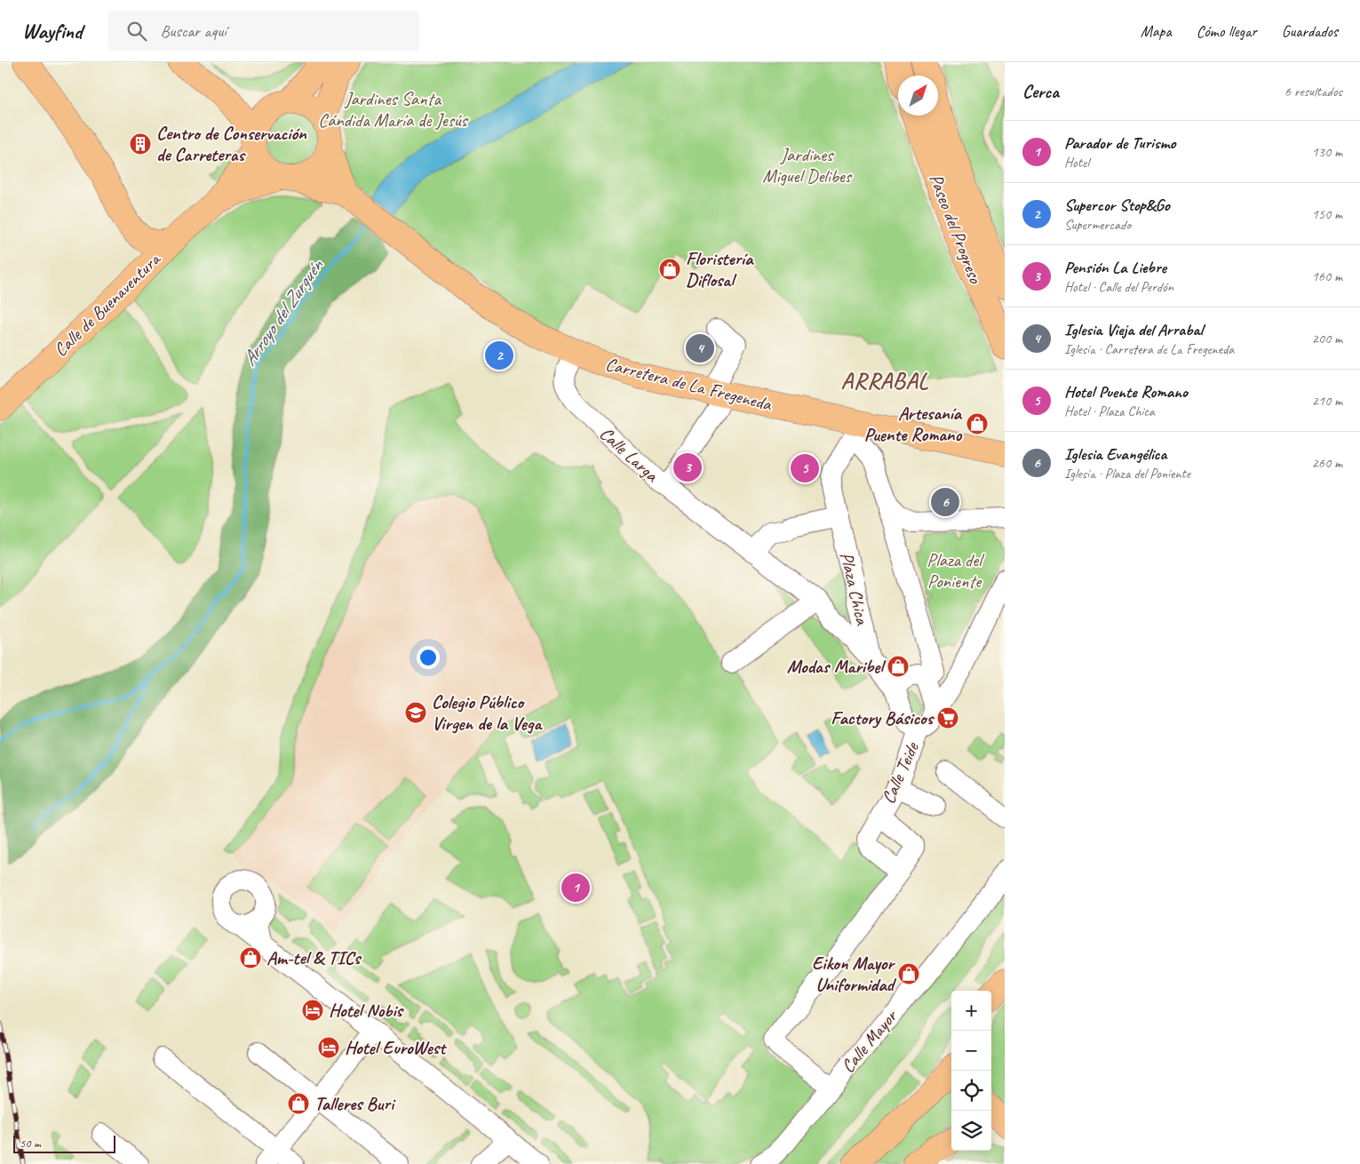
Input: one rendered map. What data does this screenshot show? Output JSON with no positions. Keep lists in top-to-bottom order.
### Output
{
  "streets": {
    "main road": ["Paseo del Progreso", "Calle de Buenaventura", "Carretera de La Fregeneda"],
    "street": [
      "Calle Larga",
      "Plaza Chica",
      "Calle Teide",
      "Calle Mayor"
    ]
  },
  "crossings": [
    ["Calle de Buenaventura", "Carretera de La Fregeneda"],
    ["Carretera de La Fregeneda", "Calle Larga"],
    ["Carretera de La Fregeneda", "Plaza Chica"],
    ["Calle Larga", "Plaza Chica"],
    ["Calle Larga", "Calle Teide"],
    ["Calle Teide", "Calle Mayor"]
  ],
  "districts": ["ARRABAL"],
  "water": ["Arroyo del Zurguén"],
  "parks": ["Jardines Santa Cándida María de Jesús", "Jardines Miguel Delibes", "Plaza del Poniente"],
  "places": {
    "building": ["Centro de Conservación de Carreteras"],
    "shop": [
      "Floristería Diflosal",
      "Artesanía Puente Romano",
      "Modas Maribel",
      "Am-tel & TICs",
      "Eikon Mayor Uniformidad",
      "Talleres Buri"
    ],
    "school or university": ["Colegio Público Virgen de la Vega"],
    "supermarket": ["Factory Básicos"],
    "hotel": ["Hotel Nobis", "Hotel EuroWest"]
  },
  "scale_bar": "50 m",
  "north": "top right",
  "page": {
    "header": "Wayfind",
    "search": "Buscar aquí",
    "nav": ["Mapa", "Cómo llegar", "Guardados"],
    "heading": ["Cerca", "6 resultados"],
    "list": [
      {
        "mark": "1",
        "name": "Parador de Turismo",
        "note": "Hotel",
        "value": "130 m"
      },
      {
        "mark": "2",
        "name": "Supercor Stop&Go",
        "note": "Supermercado",
        "value": "150 m"
      },
      {
        "mark": "3",
        "name": "Pensión La Liebre",
        "note": "Hotel · Calle del Perdón",
        "value": "160 m"
      },
      {
        "mark": "4",
        "name": "Iglesia Vieja del Arrabal",
        "note": "Iglesia · Carretera de La Fregeneda",
        "value": "200 m"
      },
      {
        "mark": "5",
        "name": "Hotel Puente Romano",
        "note": "Hotel · Plaza Chica",
        "value": "210 m"
      },
      {
        "mark": "6",
        "name": "Iglesia Evangélica",
        "note": "Iglesia · Plaza del Poniente",
        "value": "260 m"
      }
    ],
    "pins": [
      "4",
      "2",
      "3",
      "5",
      "6",
      "1"
    ],
    "map_buttons": ["+", "−"],
    "scale": "50 m"
  }
}
